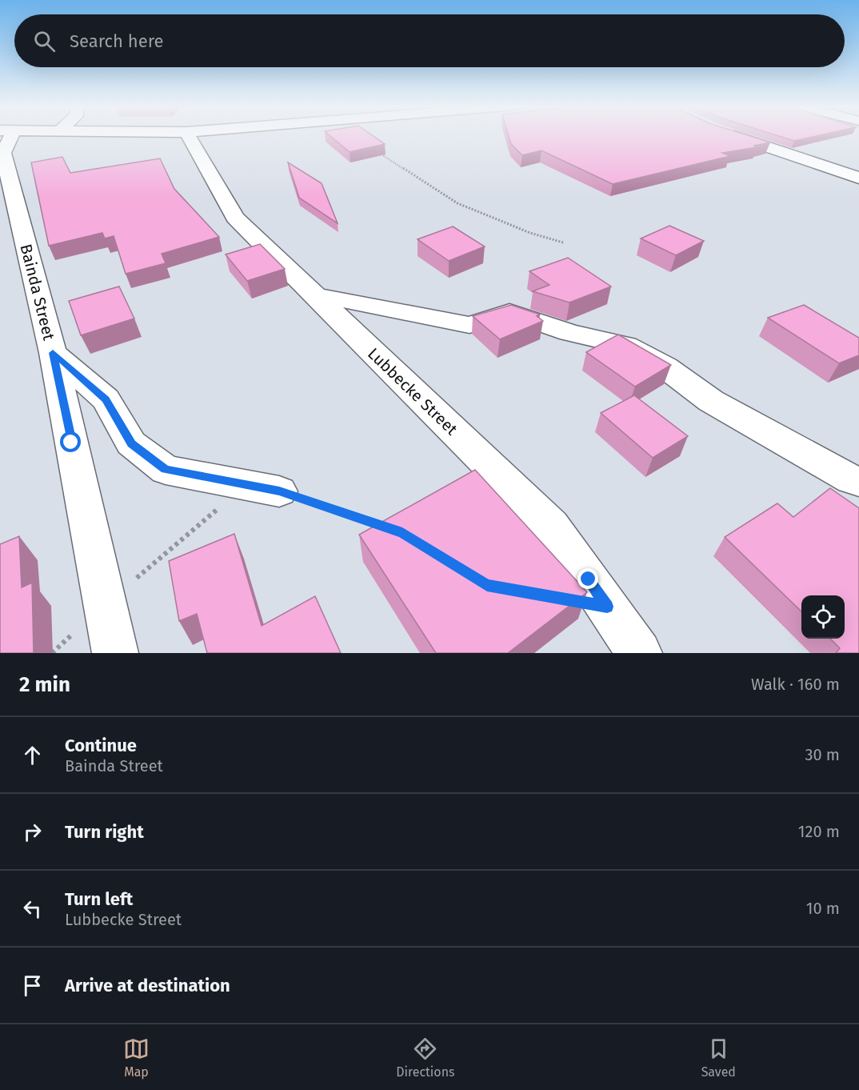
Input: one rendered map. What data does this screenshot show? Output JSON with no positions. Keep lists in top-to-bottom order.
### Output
{
  "streets": {
    "street": ["Bainda Street", "Lubbecke Street"]
  },
  "page": {
    "search": "Search here",
    "heading": ["2 min", "Walk · 160 m"],
    "list": [
      ["Continue", "Bainda Street", "30 m"],
      ["Turn right", "120 m"],
      ["Turn left", "Lubbecke Street", "10 m"],
      "Arrive at destination"
    ],
    "nav": ["Map", "Directions", "Saved"]
  }
}
